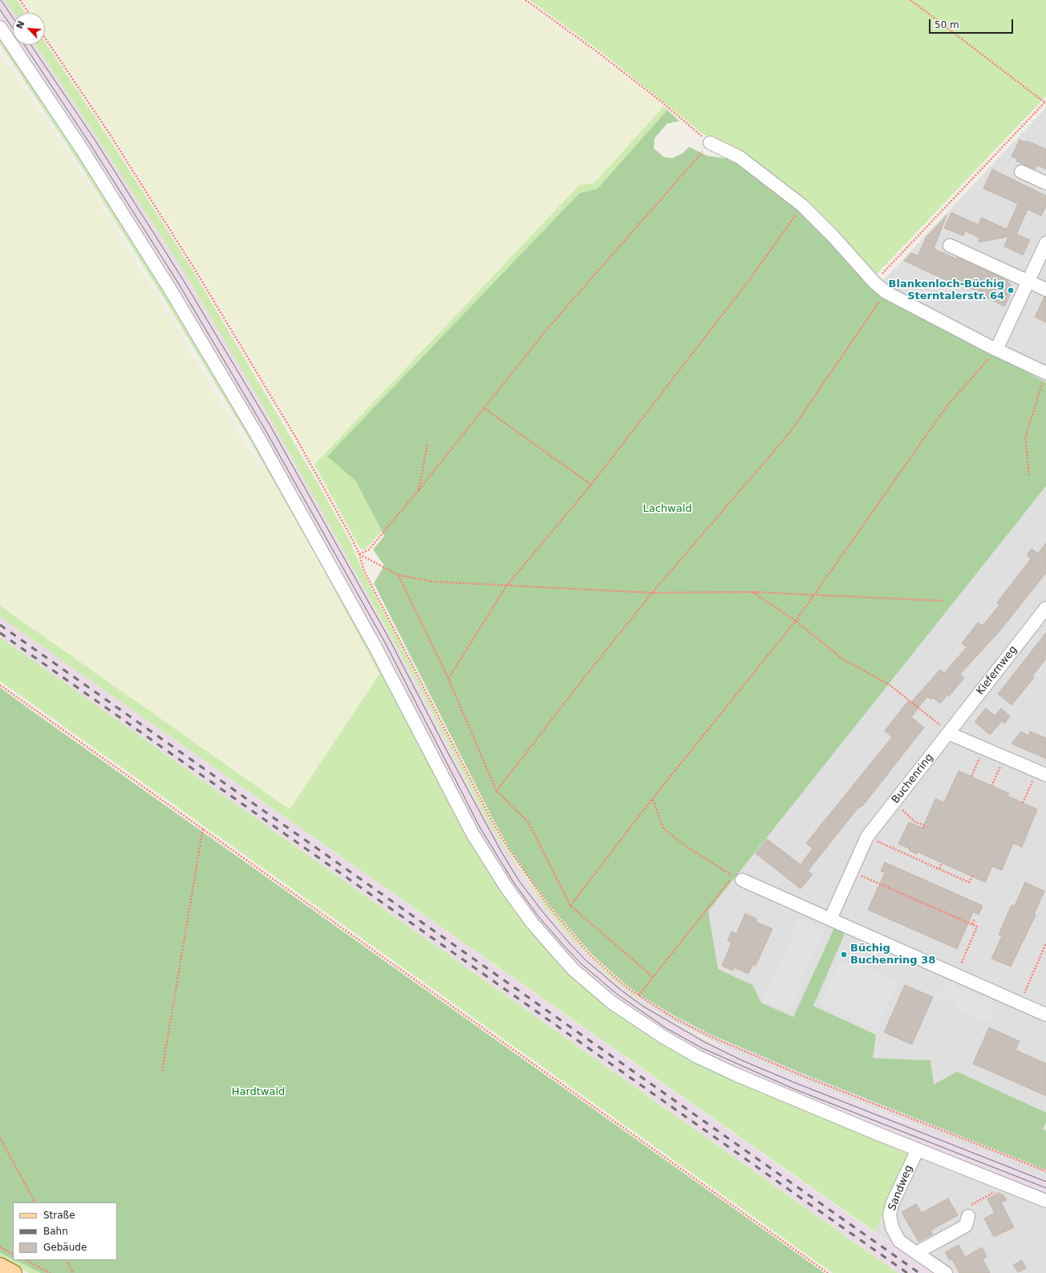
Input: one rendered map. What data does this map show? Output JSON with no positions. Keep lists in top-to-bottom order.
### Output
{
  "streets": {
    "street": ["Kiefernweg", "Buchenring", "Sandweg"]
  },
  "crossings": [
    ["Kiefernweg", "Buchenring"]
  ],
  "parks": ["Lachwald", "Hardtwald"],
  "places": ["Blankenloch-Büchig Sterntalerstr. 64", "Büchig Buchenring 38"],
  "legend": ["Straße", "Bahn", "Gebäude"],
  "scale_bar": "50 m",
  "north": "top left"
}
